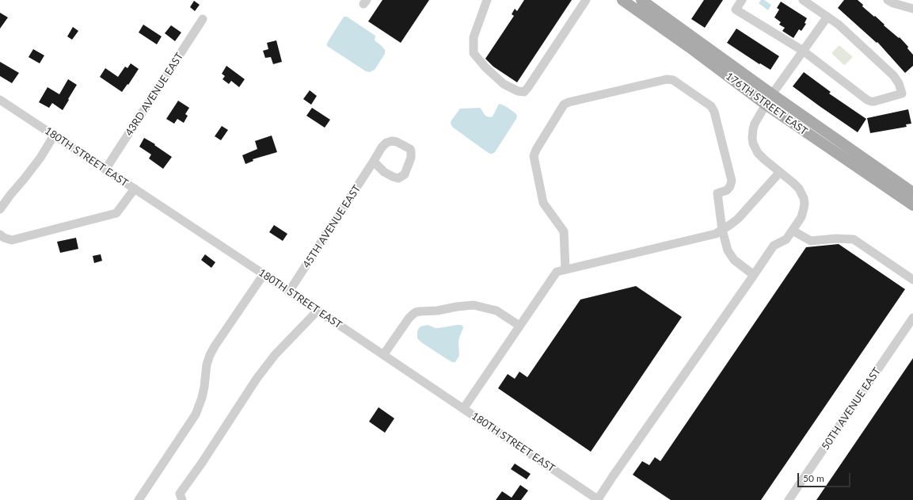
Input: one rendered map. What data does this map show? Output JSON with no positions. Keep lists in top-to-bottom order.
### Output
{
  "streets": {
    "main road": ["176TH STREET EAST"],
    "street": [
      "43RD AVENUE EAST",
      "180TH STREET EAST",
      "45TH AVENUE EAST",
      "50TH AVENUE EAST"
    ]
  },
  "crossings": [
    ["43RD AVENUE EAST", "180TH STREET EAST"],
    ["180TH STREET EAST", "45TH AVENUE EAST"]
  ],
  "scale_bar": "50 m"
}
